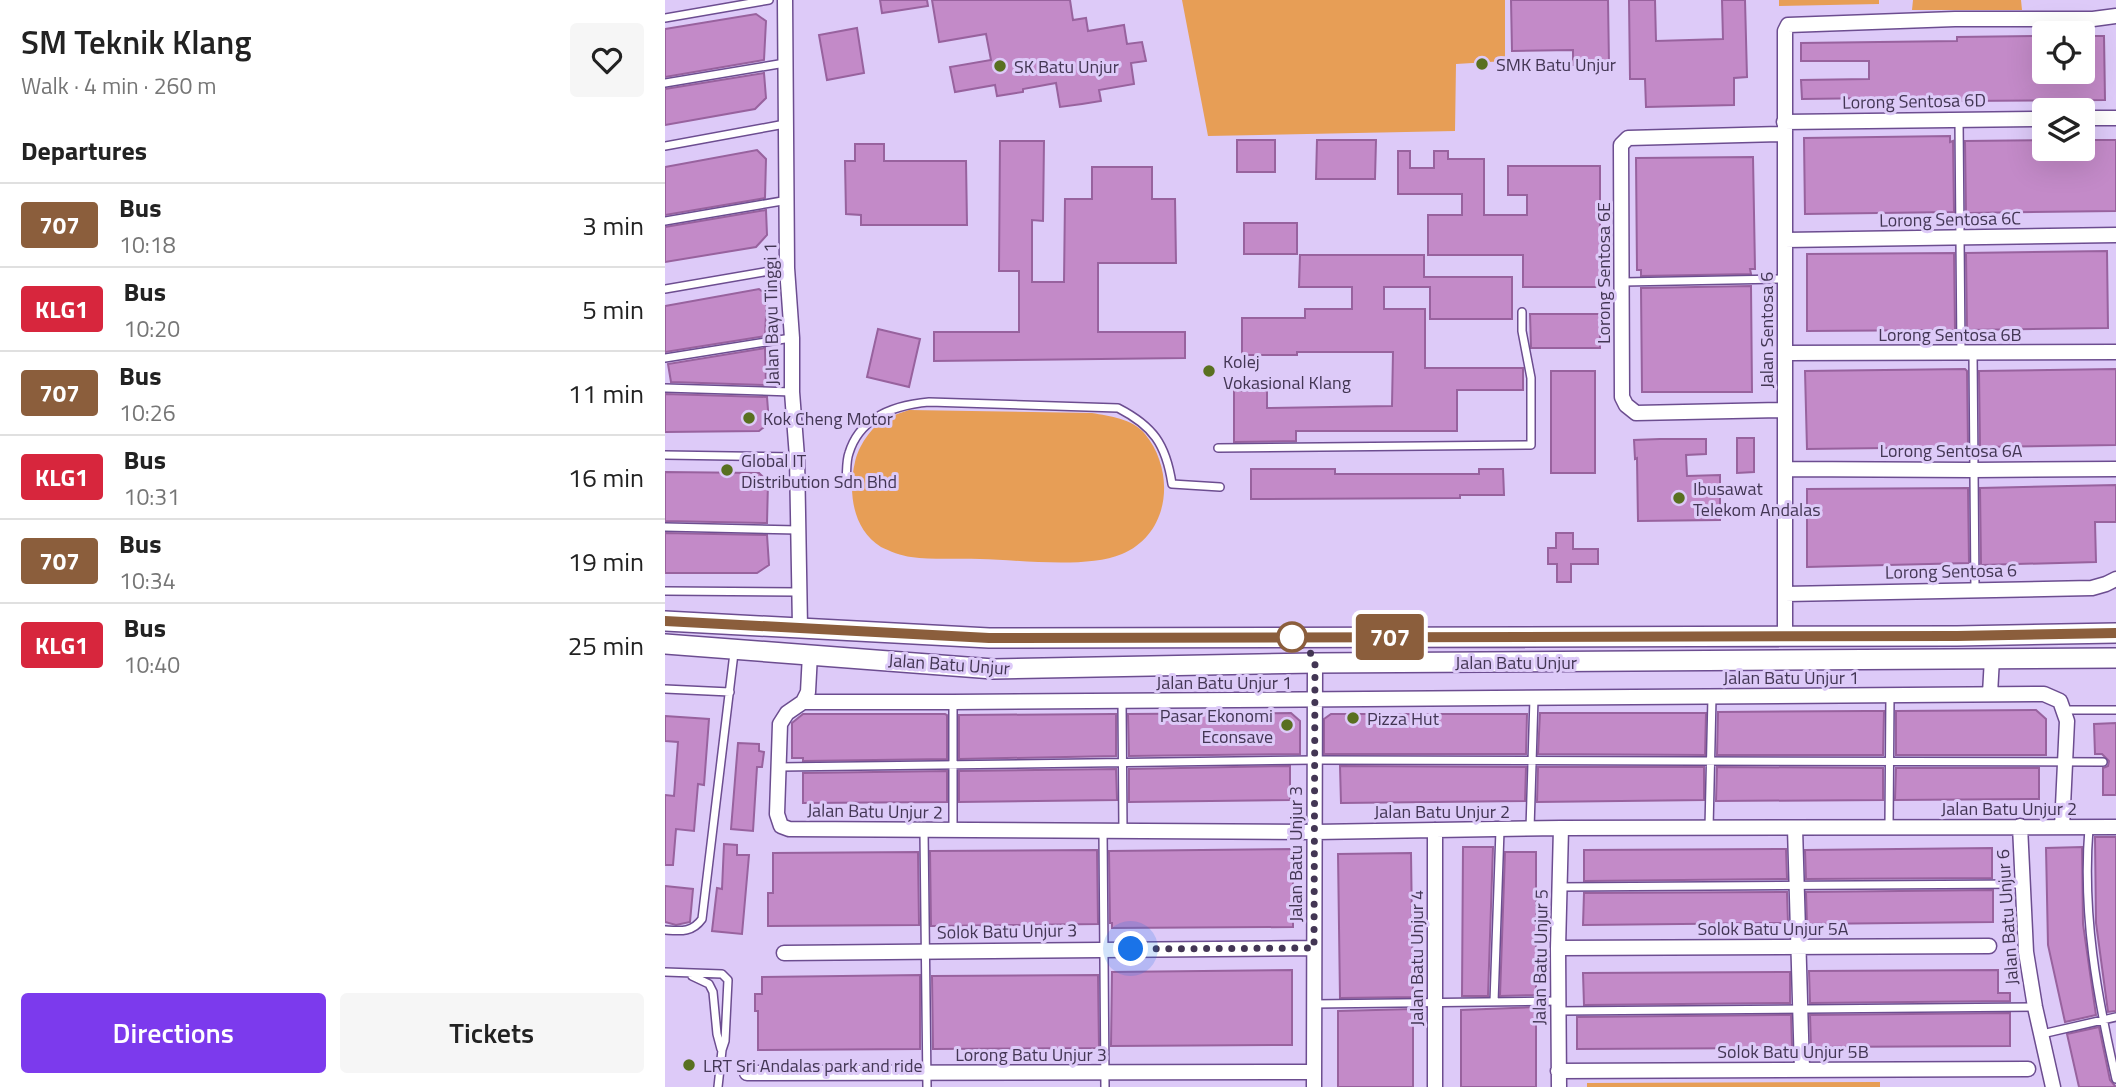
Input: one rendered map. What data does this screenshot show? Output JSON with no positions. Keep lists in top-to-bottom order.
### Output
{
  "streets": {
    "main road": ["Jalan Batu Unjur"],
    "street": [
      "Lorong Sentosa 6D",
      "Lorong Sentosa 6C",
      "Lorong Sentosa 6E",
      "Jalan Bayu Tinggi 1",
      "Jalan Sentosa 6",
      "Lorong Sentosa 6B",
      "Lorong Sentosa 6A",
      "Lorong Sentosa 6",
      "Jalan Batu Unjur 1",
      "Jalan Batu Unjur 2",
      "Jalan Batu Unjur 3",
      "Jalan Batu Unjur 6",
      "Solok Batu Unjur 5A",
      "Solok Batu Unjur 3",
      "Jalan Batu Unjur 5",
      "Jalan Batu Unjur 4",
      "Solok Batu Unjur 5B",
      "Lorong Batu Unjur 3"
    ]
  },
  "crossings": [
    ["Lorong Sentosa 6D", "Lorong Sentosa 6E"],
    ["Lorong Sentosa 6D", "Jalan Sentosa 6"],
    ["Lorong Sentosa 6C", "Jalan Sentosa 6"],
    ["Lorong Sentosa 6E", "Jalan Sentosa 6"],
    ["Jalan Bayu Tinggi 1", "Jalan Batu Unjur"],
    ["Jalan Sentosa 6", "Lorong Sentosa 6B"],
    ["Jalan Sentosa 6", "Lorong Sentosa 6A"],
    ["Jalan Sentosa 6", "Lorong Sentosa 6"],
    ["Jalan Sentosa 6", "Jalan Batu Unjur"],
    ["Jalan Batu Unjur", "Jalan Batu Unjur 3"],
    ["Jalan Batu Unjur 1", "Jalan Batu Unjur 3"],
    ["Jalan Batu Unjur 2", "Jalan Batu Unjur 3"],
    ["Jalan Batu Unjur 2", "Jalan Batu Unjur 6"],
    ["Jalan Batu Unjur 2", "Jalan Batu Unjur 5"],
    ["Jalan Batu Unjur 2", "Jalan Batu Unjur 4"],
    ["Jalan Batu Unjur 3", "Solok Batu Unjur 3"],
    ["Jalan Batu Unjur 3", "Lorong Batu Unjur 3"],
    ["Solok Batu Unjur 5A", "Jalan Batu Unjur 5"],
    ["Jalan Batu Unjur 5", "Solok Batu Unjur 5B"]
  ],
  "places": [
    "SMK Batu Unjur",
    "SK Batu Unjur",
    "Kolej Vokasional Klang",
    "Kok Cheng Motor",
    "Global IT Distribution Sdn Bhd",
    "Ibusawat Telekom Andalas",
    "Pizza Hut",
    "Pasar Ekonomi Econsave",
    "LRT Sri Andalas park and ride"
  ],
  "lines": ["bus line 707"],
  "page": {
    "heading": [
      ["SM Teknik Klang", "Walk · 4 min · 260 m"],
      "Departures"
    ],
    "on_map": "707",
    "list": [
      {
        "mark": "707",
        "name": "Bus",
        "note": "10:18",
        "value": "3 min"
      },
      {
        "mark": "KLG1",
        "name": "Bus",
        "note": "10:20",
        "value": "5 min"
      },
      {
        "mark": "707",
        "name": "Bus",
        "note": "10:26",
        "value": "11 min"
      },
      {
        "mark": "KLG1",
        "name": "Bus",
        "note": "10:31",
        "value": "16 min"
      },
      {
        "mark": "707",
        "name": "Bus",
        "note": "10:34",
        "value": "19 min"
      },
      {
        "mark": "KLG1",
        "name": "Bus",
        "note": "10:40",
        "value": "25 min"
      }
    ],
    "buttons": ["Directions", "Tickets"]
  }
}
